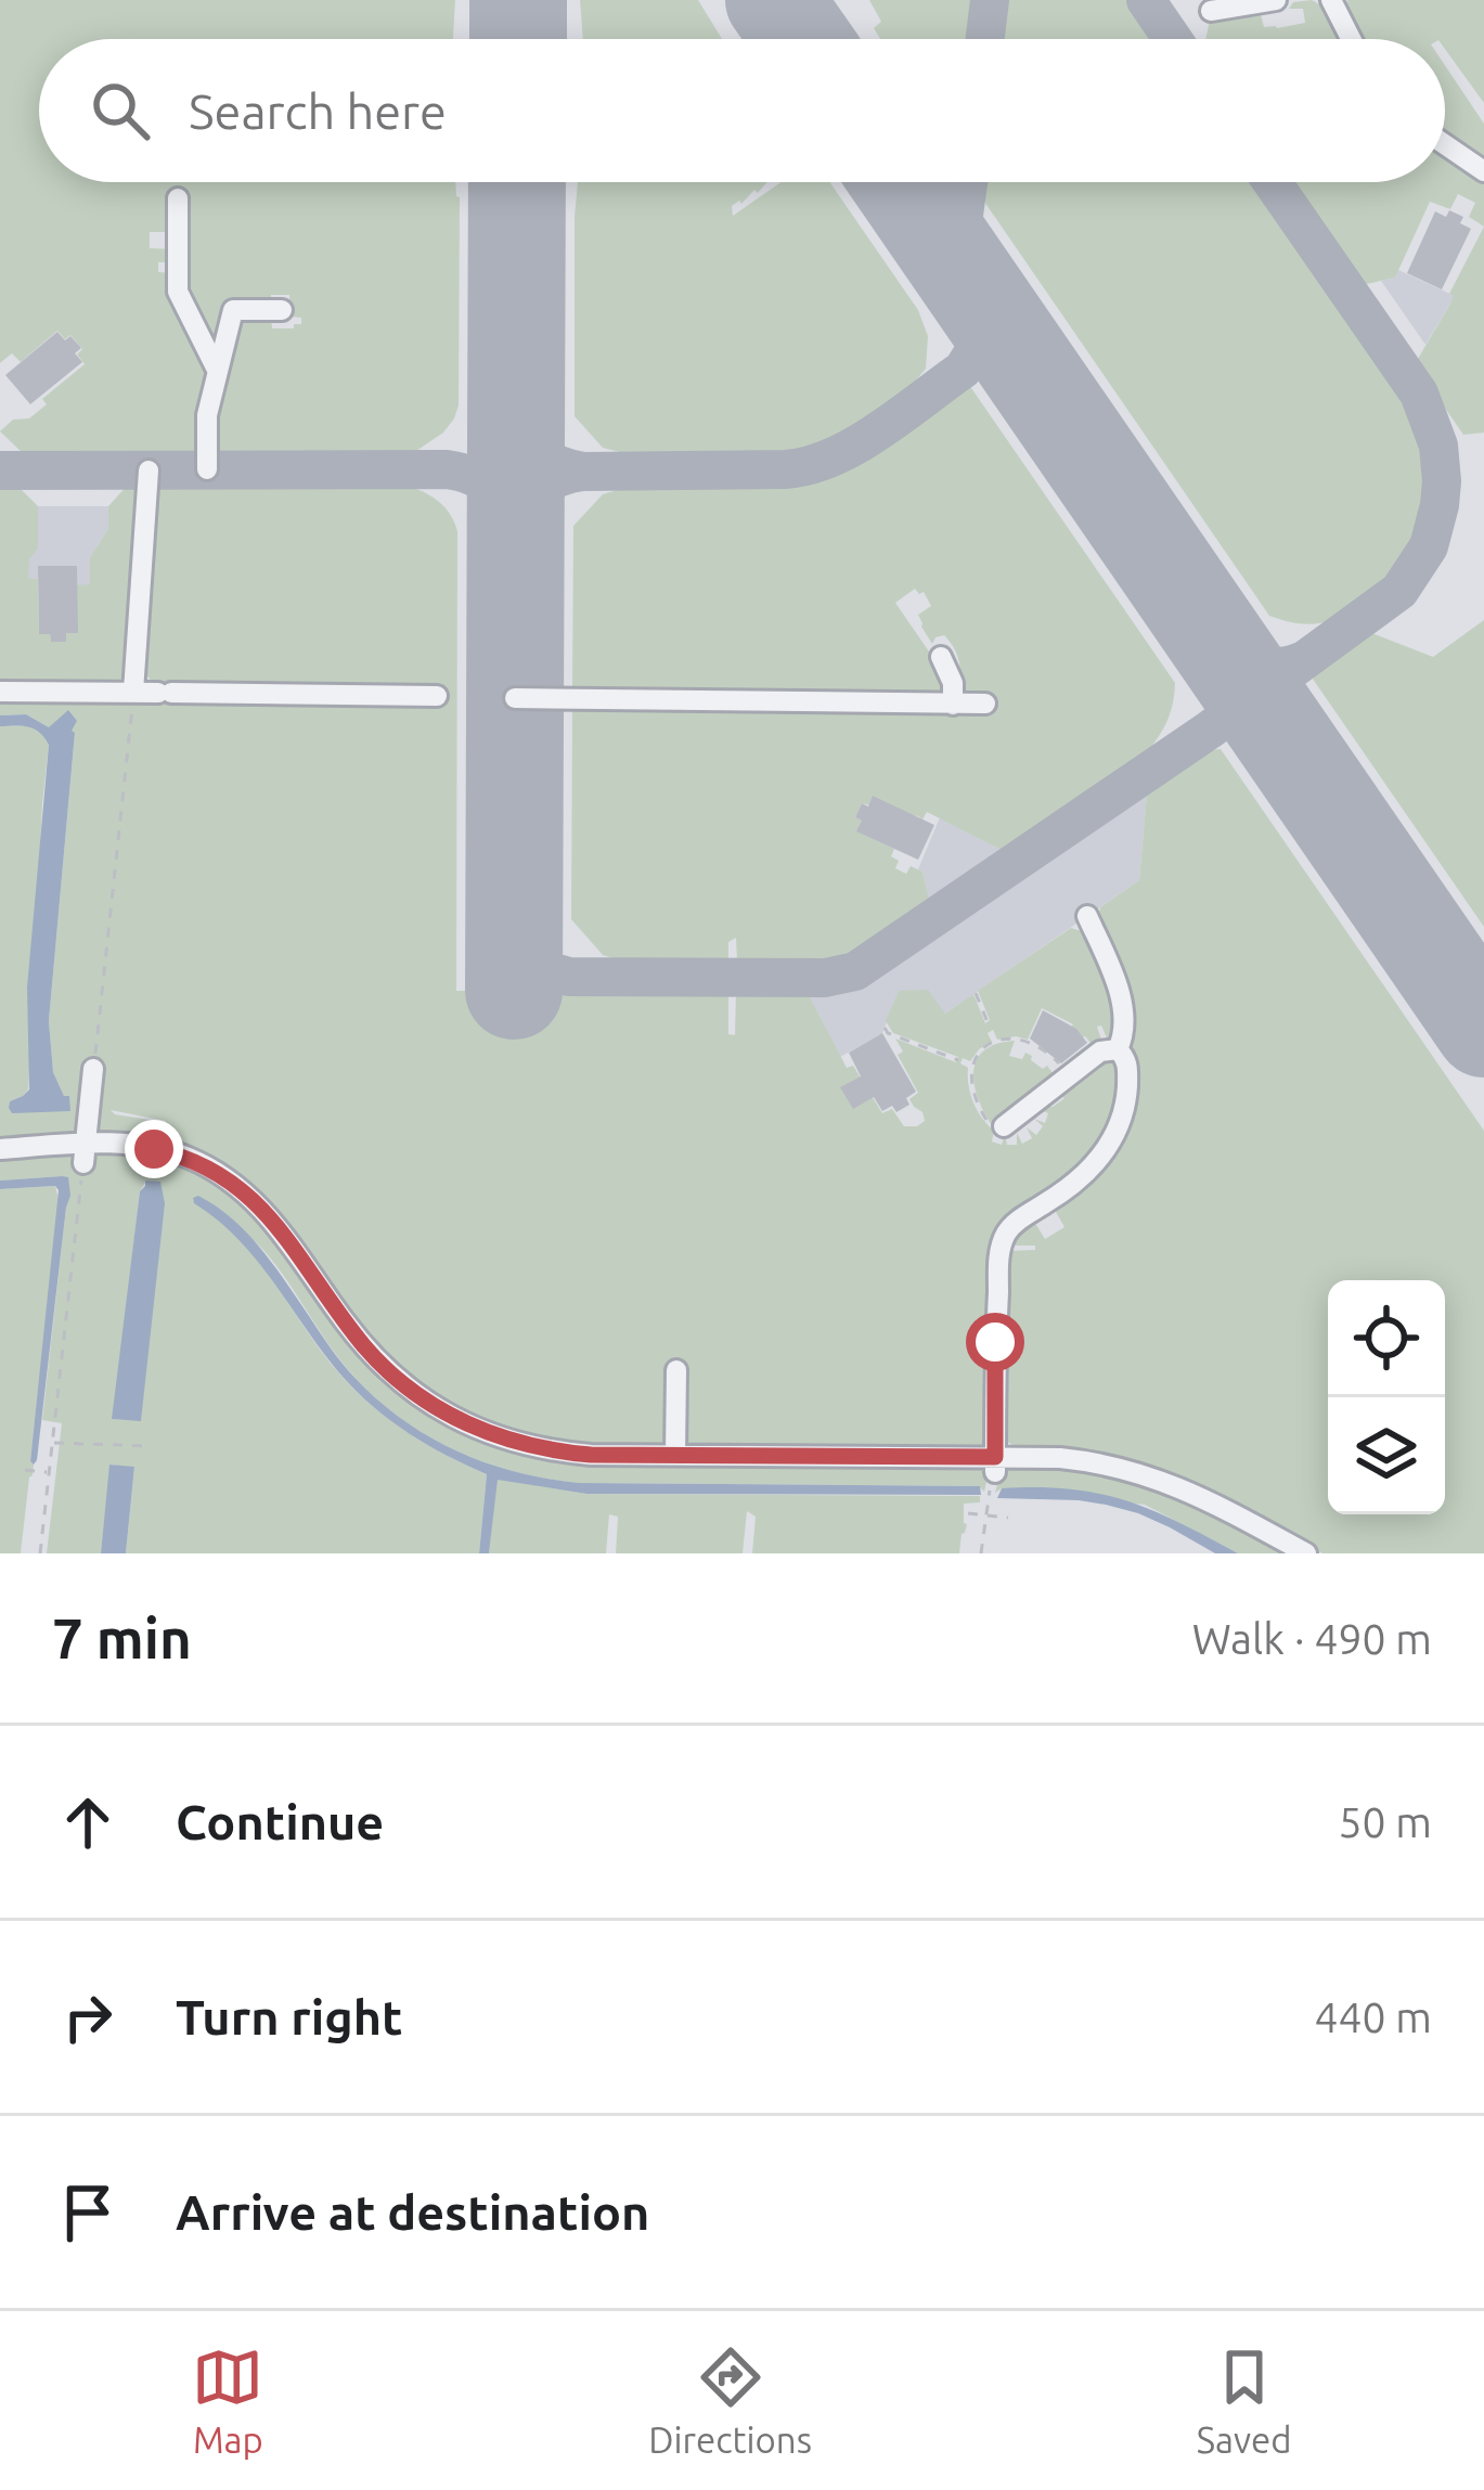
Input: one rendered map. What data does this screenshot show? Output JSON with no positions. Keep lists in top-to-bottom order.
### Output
{
  "page": {
    "search": "Search here",
    "heading": ["7 min", "Walk · 490 m"],
    "list": [
      ["Continue", "50 m"],
      ["Turn right", "440 m"],
      "Arrive at destination"
    ],
    "nav": ["Map", "Directions", "Saved"]
  }
}
